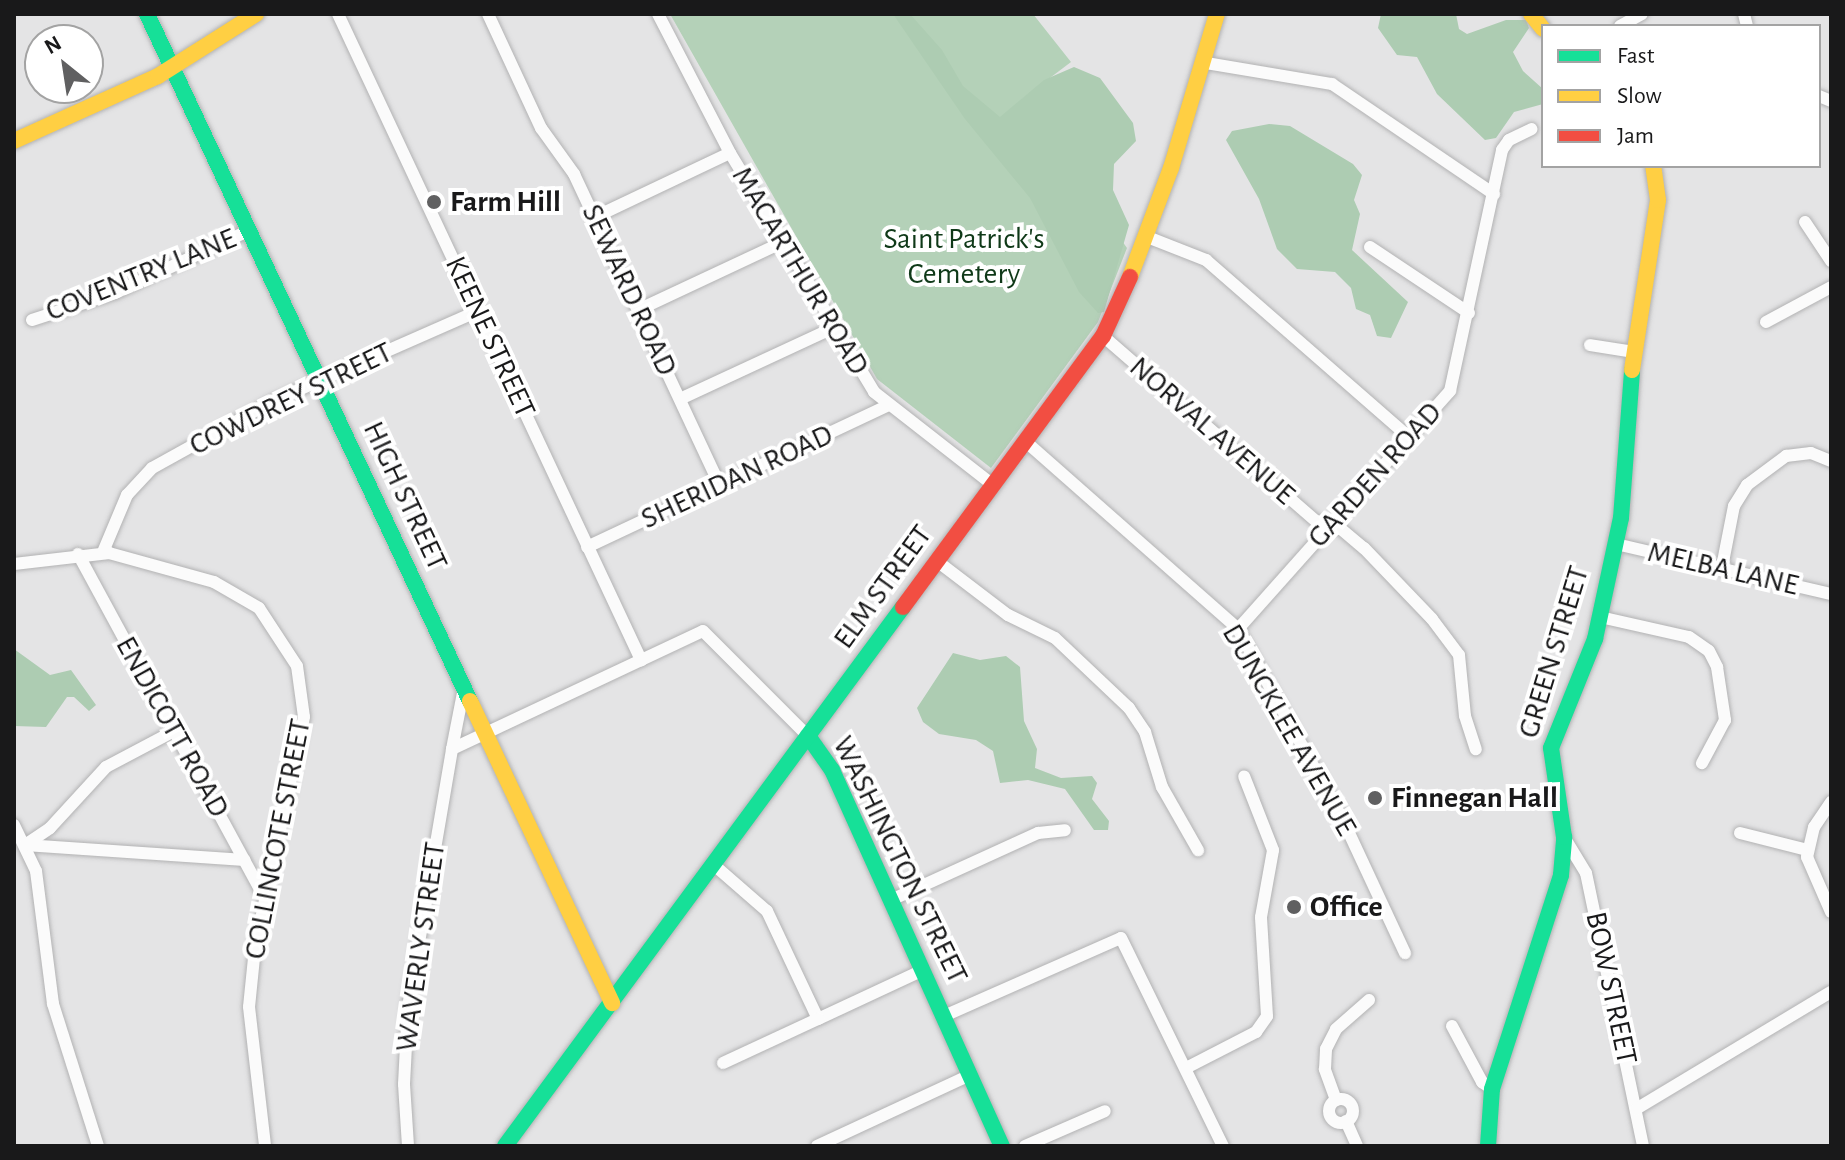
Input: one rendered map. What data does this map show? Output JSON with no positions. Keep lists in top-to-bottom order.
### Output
{
  "streets": {
    "street": [
      "MACARTHUR ROAD",
      "COVENTRY LANE",
      "SEWARD ROAD",
      "KEENE STREET",
      "COWDREY STREET",
      "NORVAL AVENUE",
      "GARDEN ROAD",
      "SHERIDAN ROAD",
      "HIGH STREET",
      "MELBA LANE",
      "ELM STREET",
      "GREEN STREET",
      "ENDICOTT ROAD",
      "DUNCKLEE AVENUE",
      "COLLINCOTE STREET",
      "WASHINGTON STREET",
      "WAVERLY STREET",
      "BOW STREET"
    ]
  },
  "crossings": [
    ["MACARTHUR ROAD", "SHERIDAN ROAD"],
    ["MACARTHUR ROAD", "ELM STREET"],
    ["COVENTRY LANE", "HIGH STREET"],
    ["SEWARD ROAD", "SHERIDAN ROAD"],
    ["KEENE STREET", "COWDREY STREET"],
    ["KEENE STREET", "SHERIDAN ROAD"],
    ["KEENE STREET", "WASHINGTON STREET"],
    ["COWDREY STREET", "HIGH STREET"],
    ["COWDREY STREET", "COLLINCOTE STREET"],
    ["NORVAL AVENUE", "GARDEN ROAD"],
    ["NORVAL AVENUE", "ELM STREET"],
    ["GARDEN ROAD", "DUNCKLEE AVENUE"],
    ["HIGH STREET", "ELM STREET"],
    ["HIGH STREET", "WASHINGTON STREET"],
    ["HIGH STREET", "WAVERLY STREET"],
    ["MELBA LANE", "GREEN STREET"],
    ["ELM STREET", "DUNCKLEE AVENUE"],
    ["ELM STREET", "WASHINGTON STREET"],
    ["GREEN STREET", "BOW STREET"],
    ["ENDICOTT ROAD", "COLLINCOTE STREET"]
  ],
  "parks": ["Saint Patrick's Cemetery"],
  "places": ["Farm Hill", "Finnegan Hall", "Office"],
  "legend": ["Fast", "Slow", "Jam"],
  "north": "top left"
}
